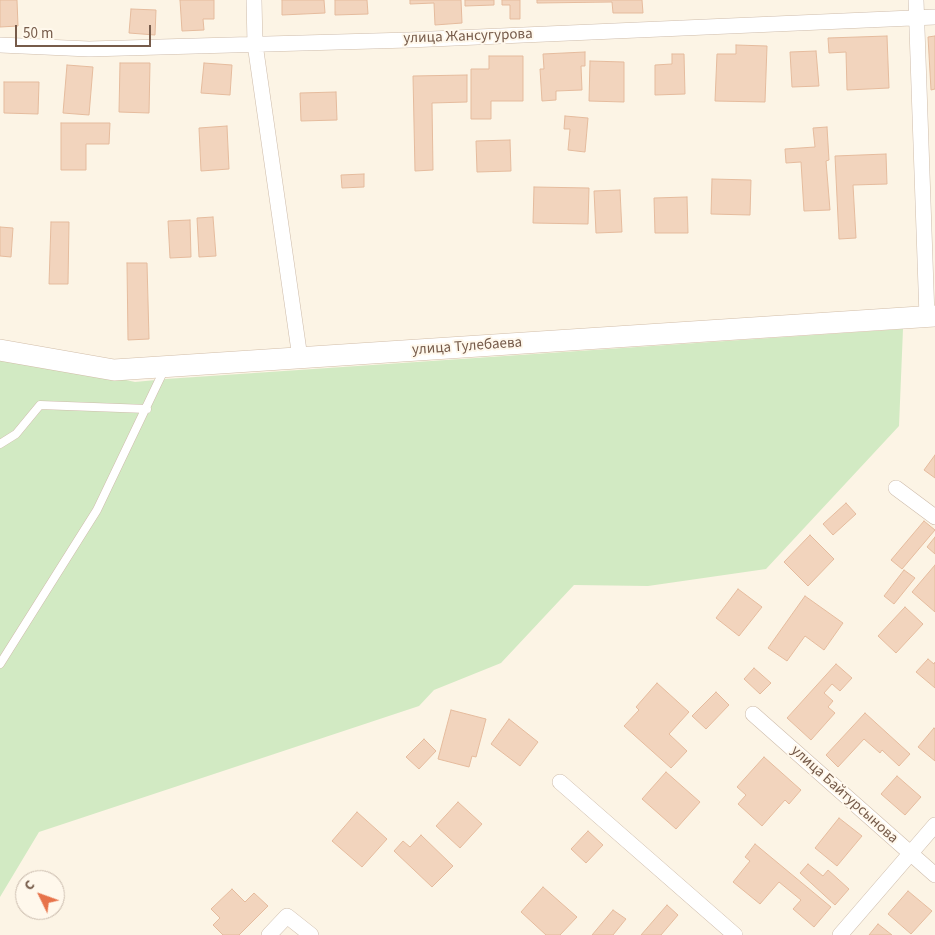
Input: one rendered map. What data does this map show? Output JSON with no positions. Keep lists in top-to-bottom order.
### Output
{
  "streets": {
    "street": ["улица Жансугурова", "улица Тулебаева", "улица Байтурсынова"]
  },
  "scale_bar": "50 m",
  "north": "top left"
}
